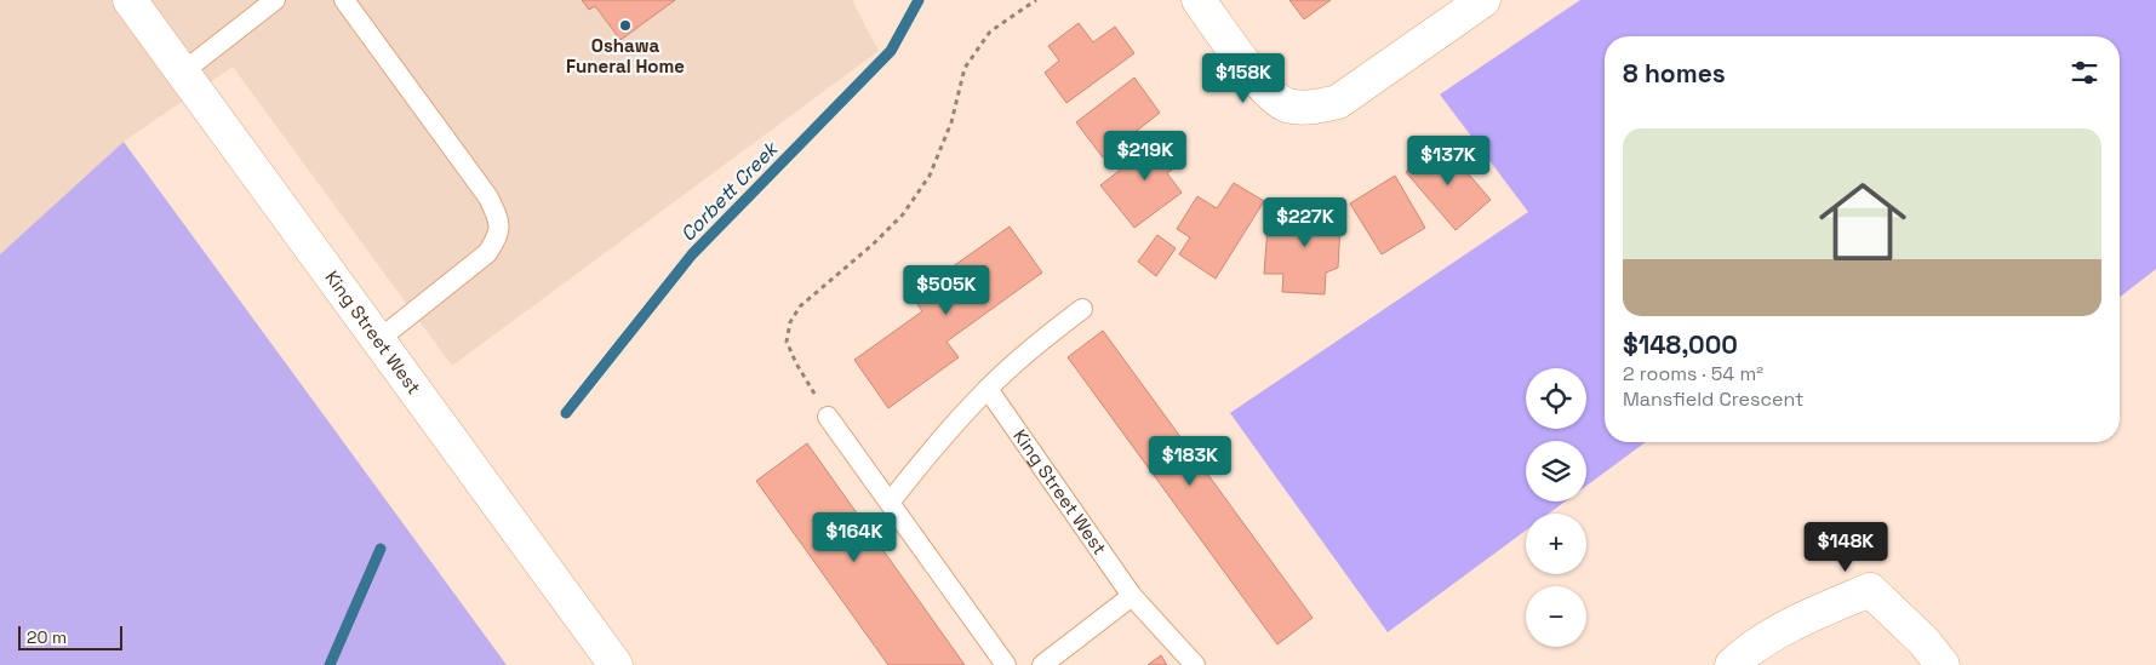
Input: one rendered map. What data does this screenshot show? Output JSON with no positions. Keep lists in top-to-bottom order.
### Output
{
  "streets": {
    "main road": ["King Street West"]
  },
  "water": ["Corbett Creek"],
  "places": ["Oshawa Funeral Home"],
  "scale_bar": "20 m",
  "page": {
    "heading": "8 homes",
    "price": [
      "$158K",
      "$219K",
      "$137K",
      "$227K",
      "$505K",
      "$183K",
      "$164K",
      "$148K"
    ],
    "list": [
      {
        "name": "$148,000",
        "note": "2 rooms · 54 m² · Mansfield Crescent"
      }
    ],
    "map_buttons": ["+", "−"],
    "scale": "20 m"
  }
}
